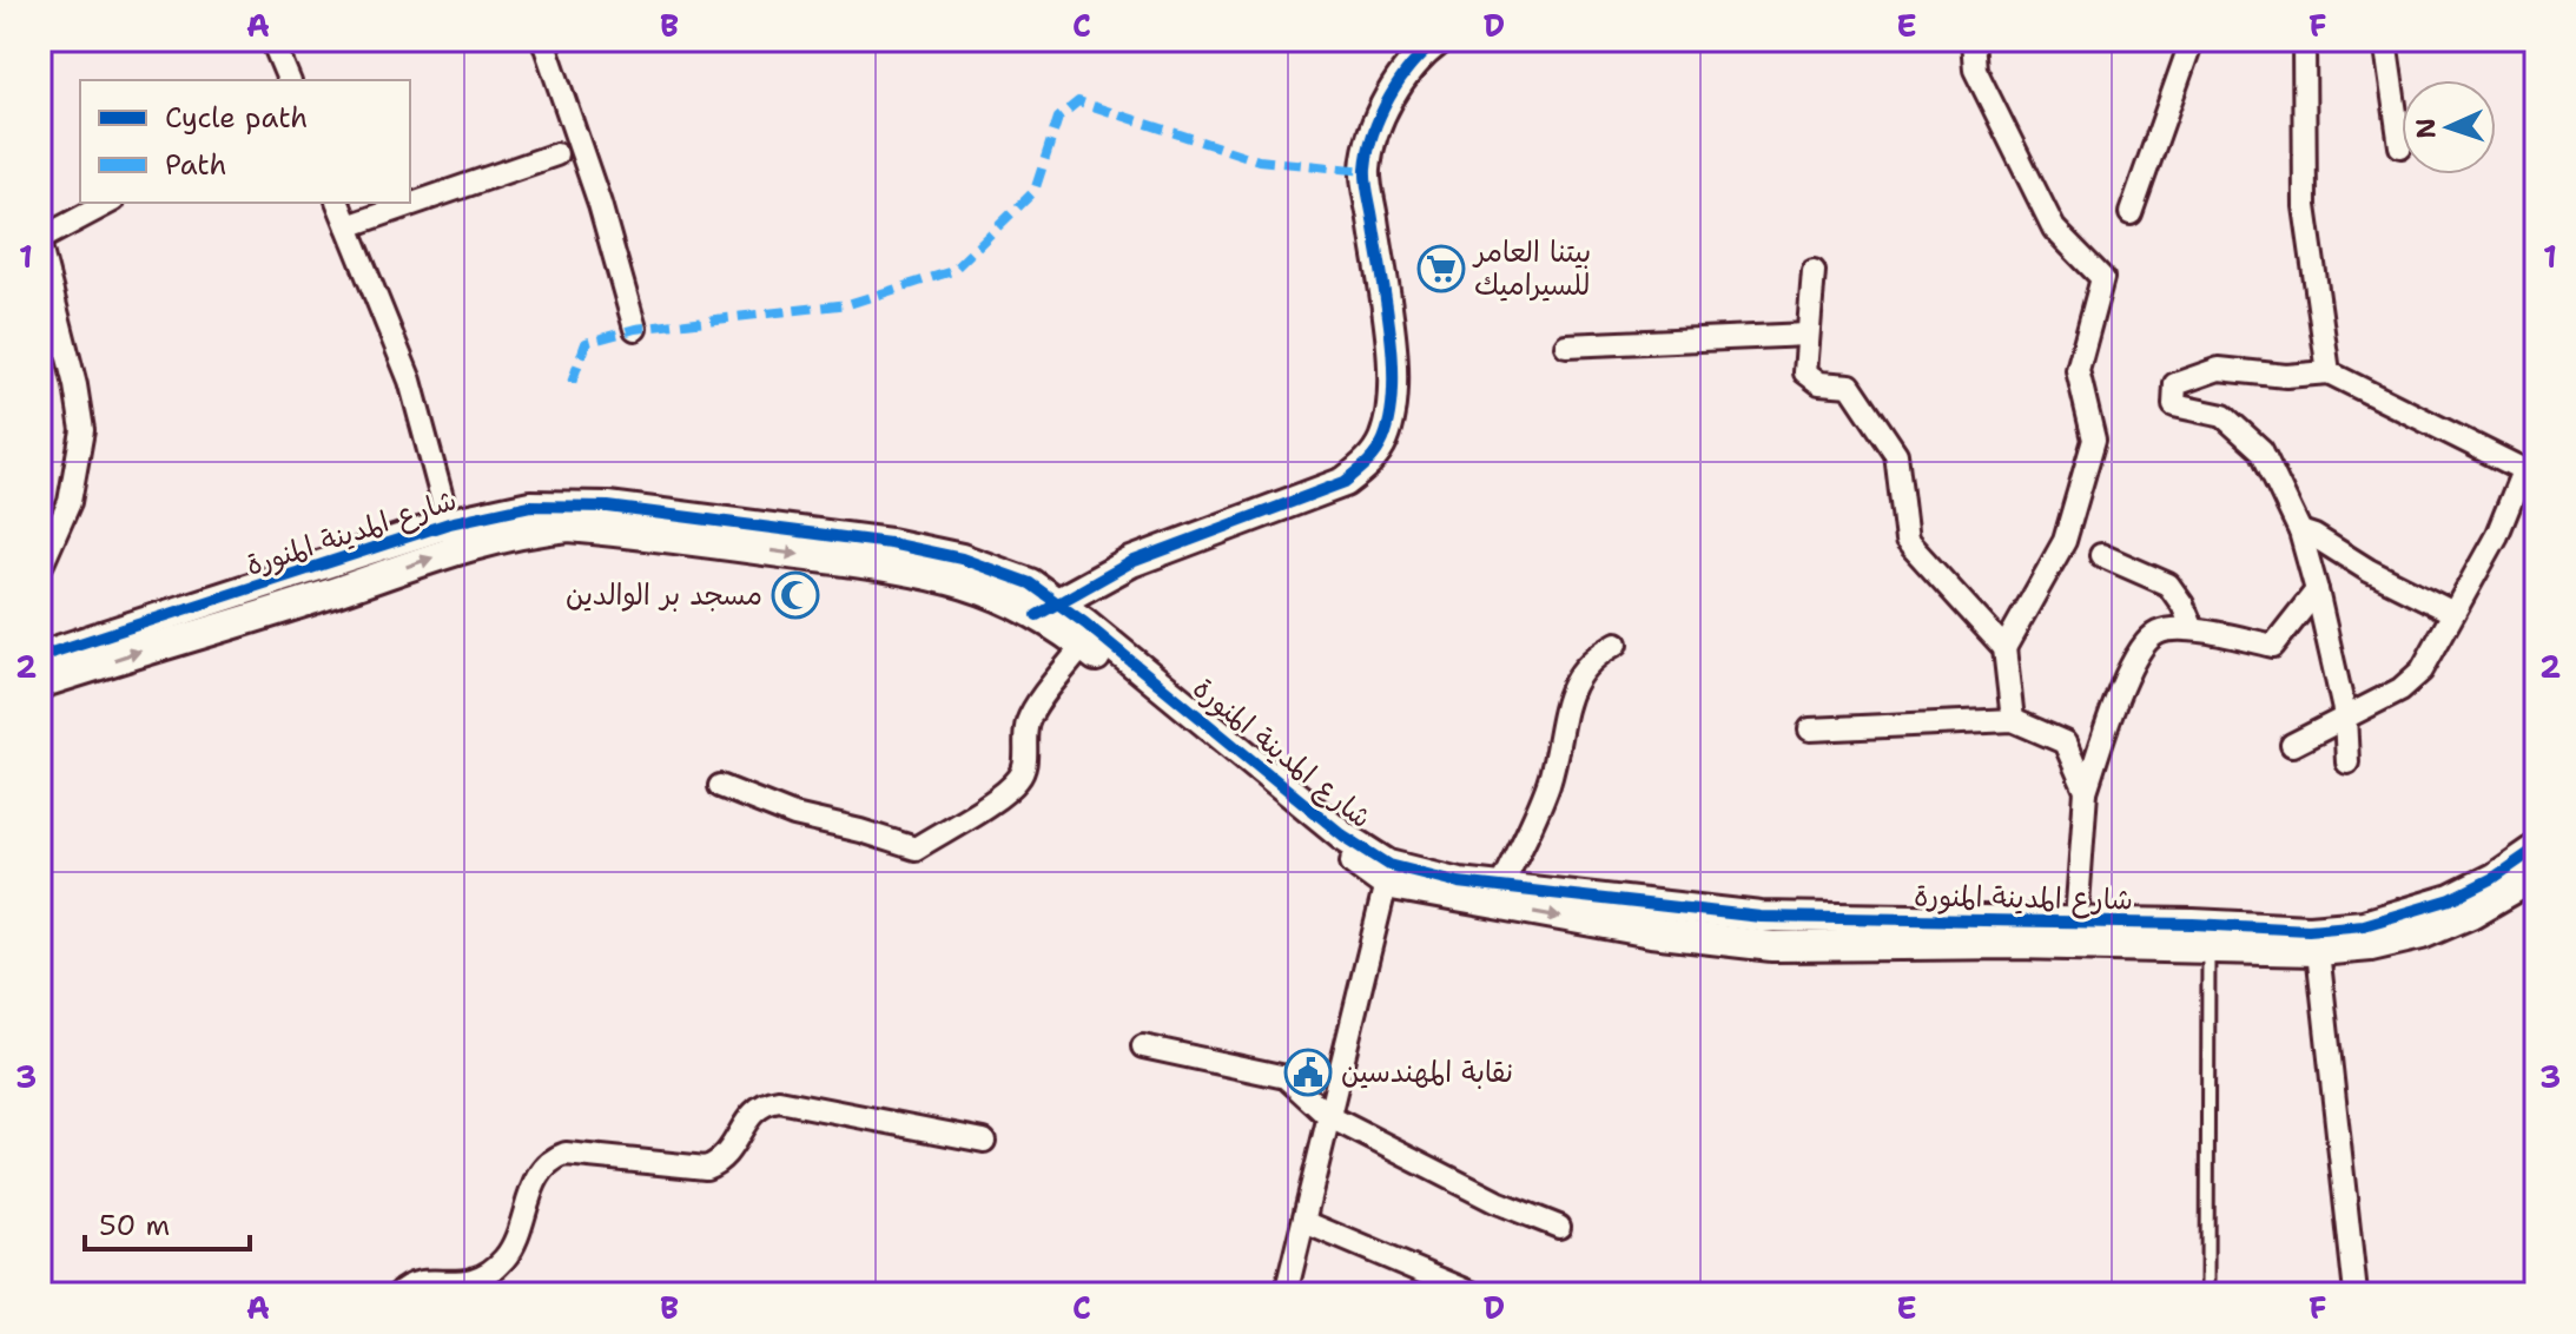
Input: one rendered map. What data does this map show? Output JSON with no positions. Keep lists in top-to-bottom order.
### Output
{
  "streets": {
    "street": ["شارع المدينة المنورة"]
  },
  "places": {
    "supermarket": ["بيتنا العامر للسيراميك"],
    "mosque": ["مسجد بر الوالدين"],
    "public building": ["نقابة المهندسين"]
  },
  "legend": ["Cycle path", "Path"],
  "scale_bar": "50 m",
  "north": "left",
  "grid": {
    "columns": [
      "A",
      "B",
      "C",
      "D",
      "E",
      "F"
    ],
    "rows": ["1", "2", "3"]
  }
}
